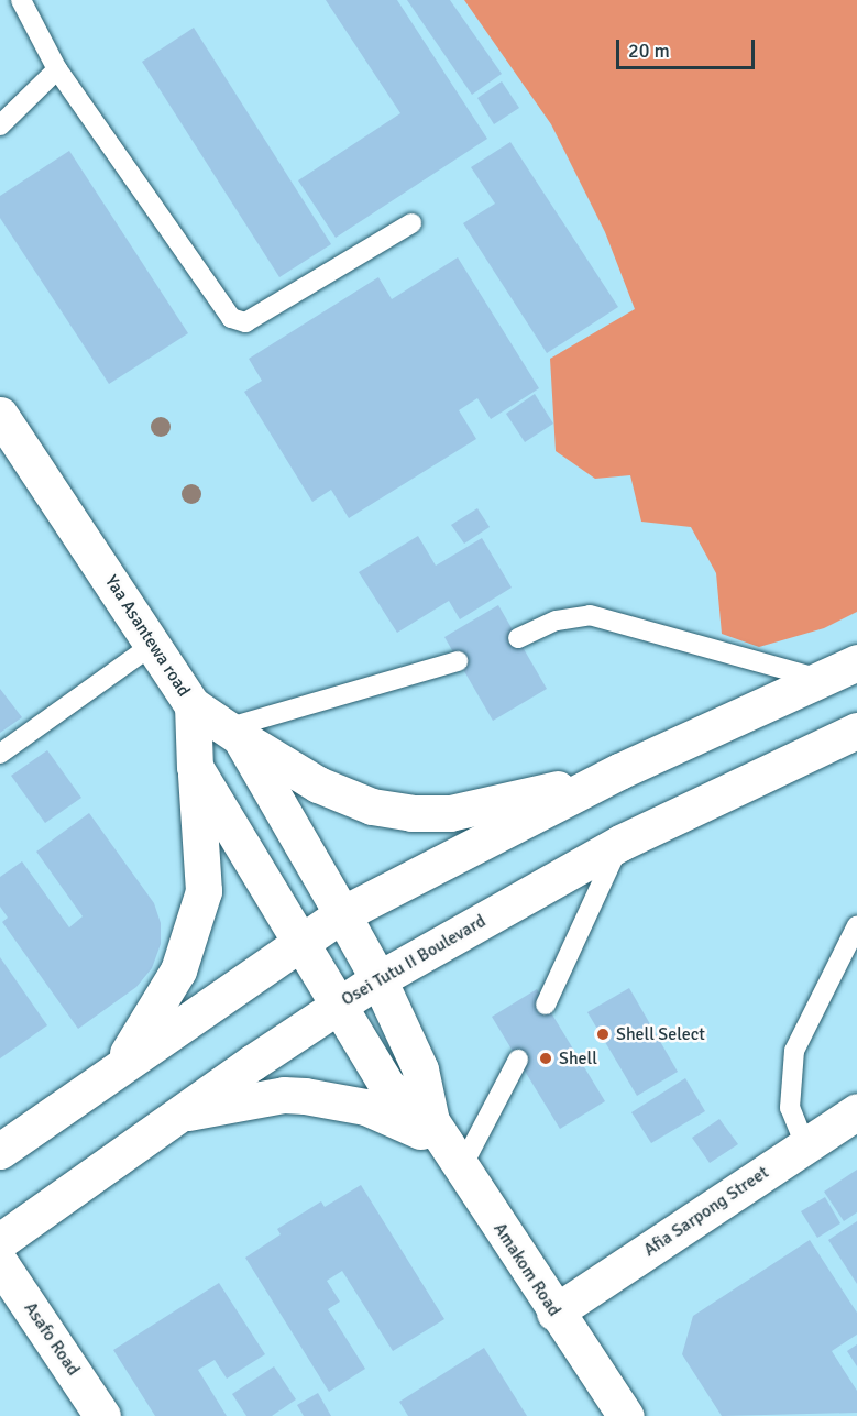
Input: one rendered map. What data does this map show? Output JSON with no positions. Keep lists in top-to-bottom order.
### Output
{
  "streets": {
    "main road": [
      "Yaa Asantewa road",
      "Osei Tutu II Boulevard",
      "Afia Sarpong Street",
      "Amakom Road",
      "Asafo Road"
    ]
  },
  "crossings": [
    ["Yaa Asantewa road", "Osei Tutu II Boulevard"],
    ["Yaa Asantewa road", "Amakom Road"],
    ["Osei Tutu II Boulevard", "Amakom Road"],
    ["Afia Sarpong Street", "Amakom Road"]
  ],
  "places": ["Shell Select", "Shell"],
  "scale_bar": "20 m"
}
